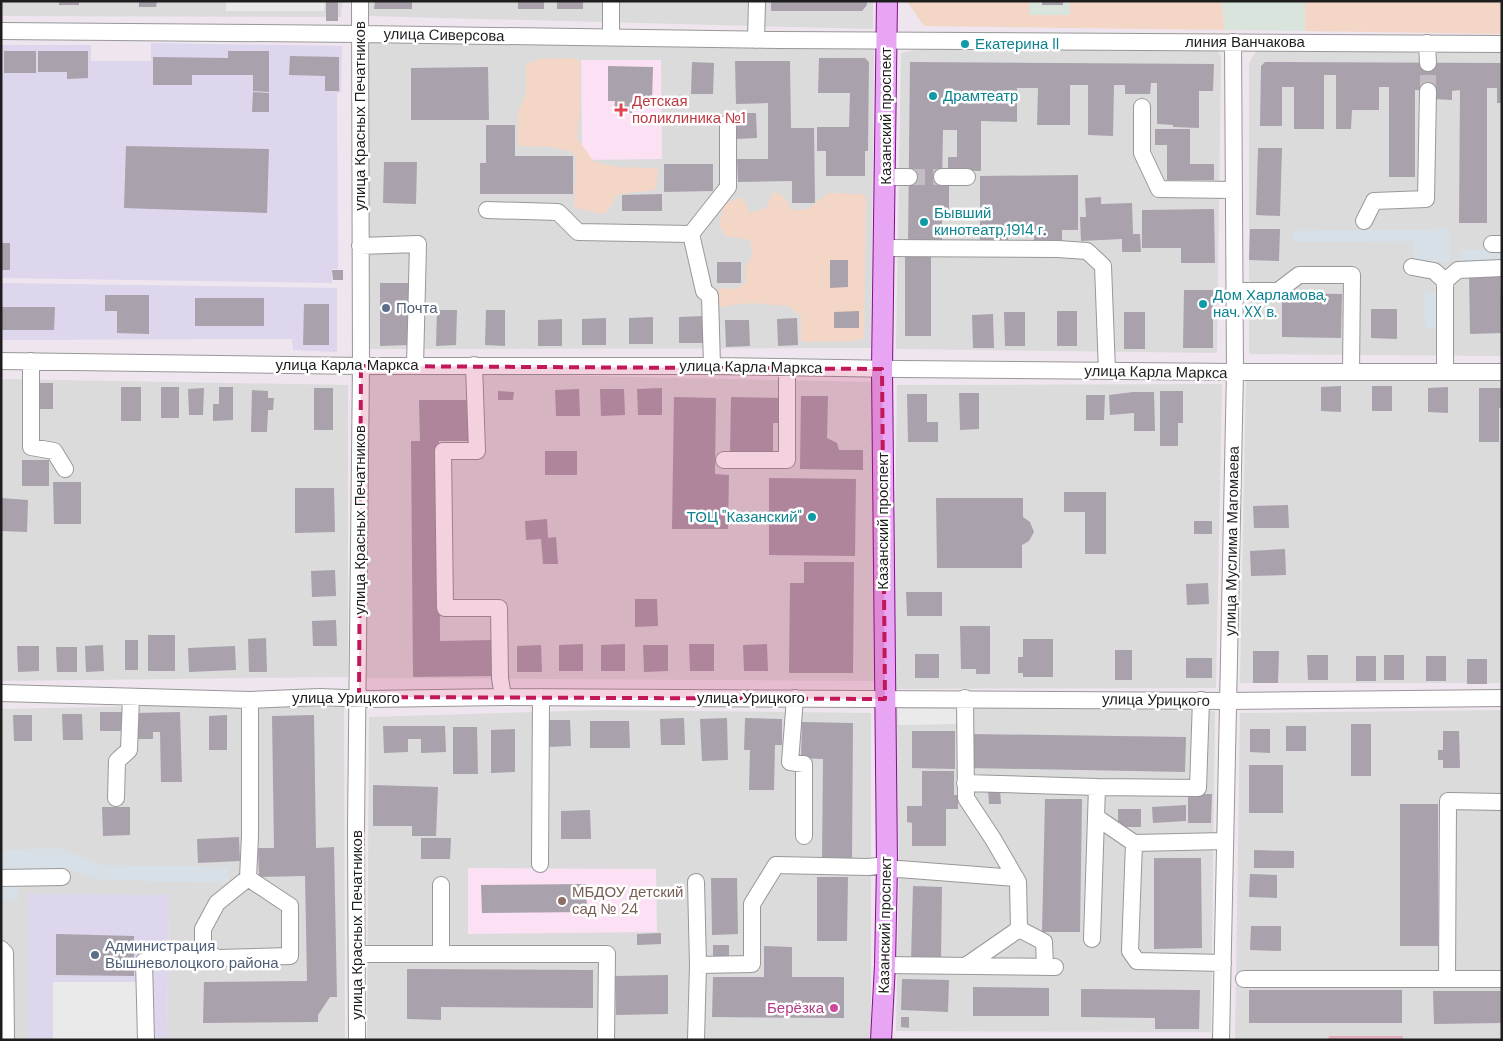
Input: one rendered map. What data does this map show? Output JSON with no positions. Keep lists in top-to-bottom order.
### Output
{
  "streets": {
    "main road": ["Казанский проспект"],
    "street": [
      "улица Сиверсова",
      "линия Ванчакова",
      "улица Красных Печатников",
      "улица Карла Маркса",
      "улица Муслима Магомаева",
      "улица Урицкого"
    ]
  },
  "crossings": [
    ["улица Сиверсова", "линия Ванчакова"],
    ["улица Сиверсова", "улица Красных Печатников"],
    ["улица Сиверсова", "Казанский проспект"],
    ["линия Ванчакова", "Казанский проспект"],
    ["линия Ванчакова", "улица Муслима Магомаева"],
    ["улица Красных Печатников", "улица Карла Маркса"],
    ["улица Красных Печатников", "улица Урицкого"],
    ["Казанский проспект", "улица Карла Маркса"],
    ["Казанский проспект", "улица Урицкого"],
    ["улица Карла Маркса", "улица Муслима Магомаева"],
    ["улица Муслима Магомаева", "улица Урицкого"]
  ],
  "places": {
    "other": [
      "Екатерина II",
      "Драмтеатр",
      "Бывший кинотеатр,1914 г.",
      "Дом Харламова, нач. XX в.",
      "Почта",
      "ТОЦ \"Казанский\"",
      "МБДОУ детский сад № 24",
      "Администрация Вышневолоцкого района",
      "Берёзка"
    ],
    "health": ["Детская поликлиника №1"]
  }
}
